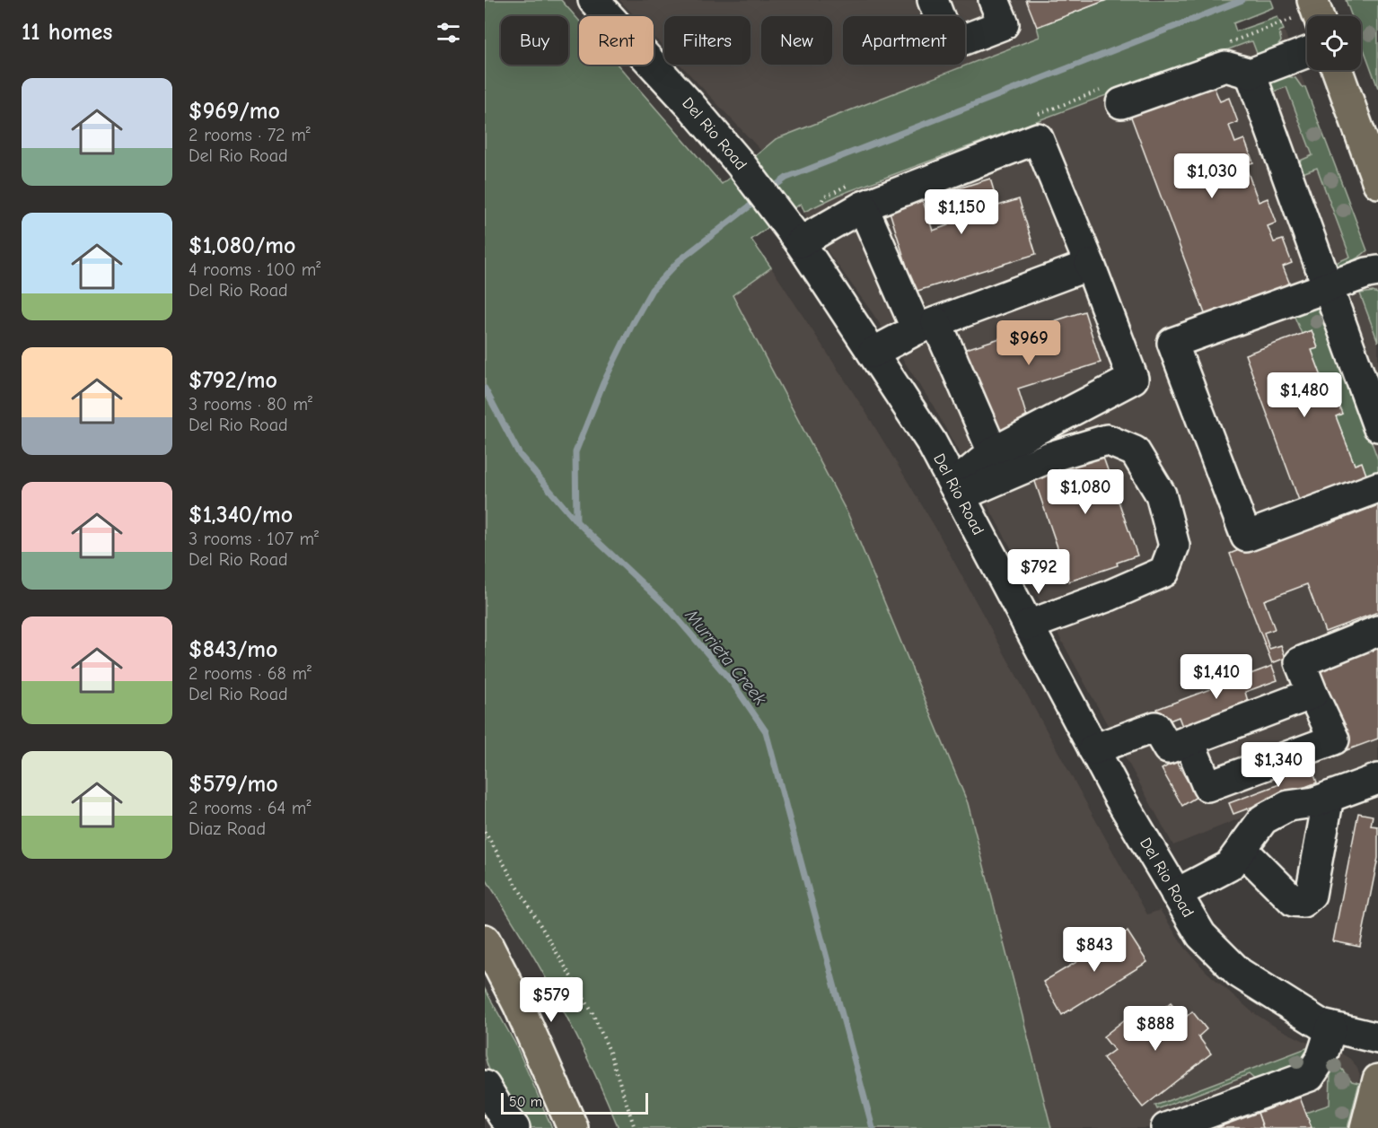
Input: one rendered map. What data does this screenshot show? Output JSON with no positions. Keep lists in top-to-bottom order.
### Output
{
  "streets": {
    "street": ["Del Rio Road"]
  },
  "water": ["Murrieta Creek"],
  "scale_bar": "50 m",
  "page": {
    "heading": "11 homes",
    "chip": [
      "Buy",
      "Rent",
      "Filters",
      "New",
      "Apartment"
    ],
    "list": [
      {
        "name": "$969/mo",
        "note": "2 rooms · 72 m² · Del Rio Road"
      },
      {
        "name": "$1,080/mo",
        "note": "4 rooms · 100 m² · Del Rio Road"
      },
      {
        "name": "$792/mo",
        "note": "3 rooms · 80 m² · Del Rio Road"
      },
      {
        "name": "$1,340/mo",
        "note": "3 rooms · 107 m² · Del Rio Road"
      },
      {
        "name": "$843/mo",
        "note": "2 rooms · 68 m² · Del Rio Road"
      },
      {
        "name": "$579/mo",
        "note": "2 rooms · 64 m² · Diaz Road"
      }
    ],
    "price": [
      "$1,030",
      "$1,150",
      "$969",
      "$1,480",
      "$1,080",
      "$792",
      "$1,410",
      "$1,340",
      "$843",
      "$579",
      "$888"
    ],
    "scale": "50 m"
  }
}
